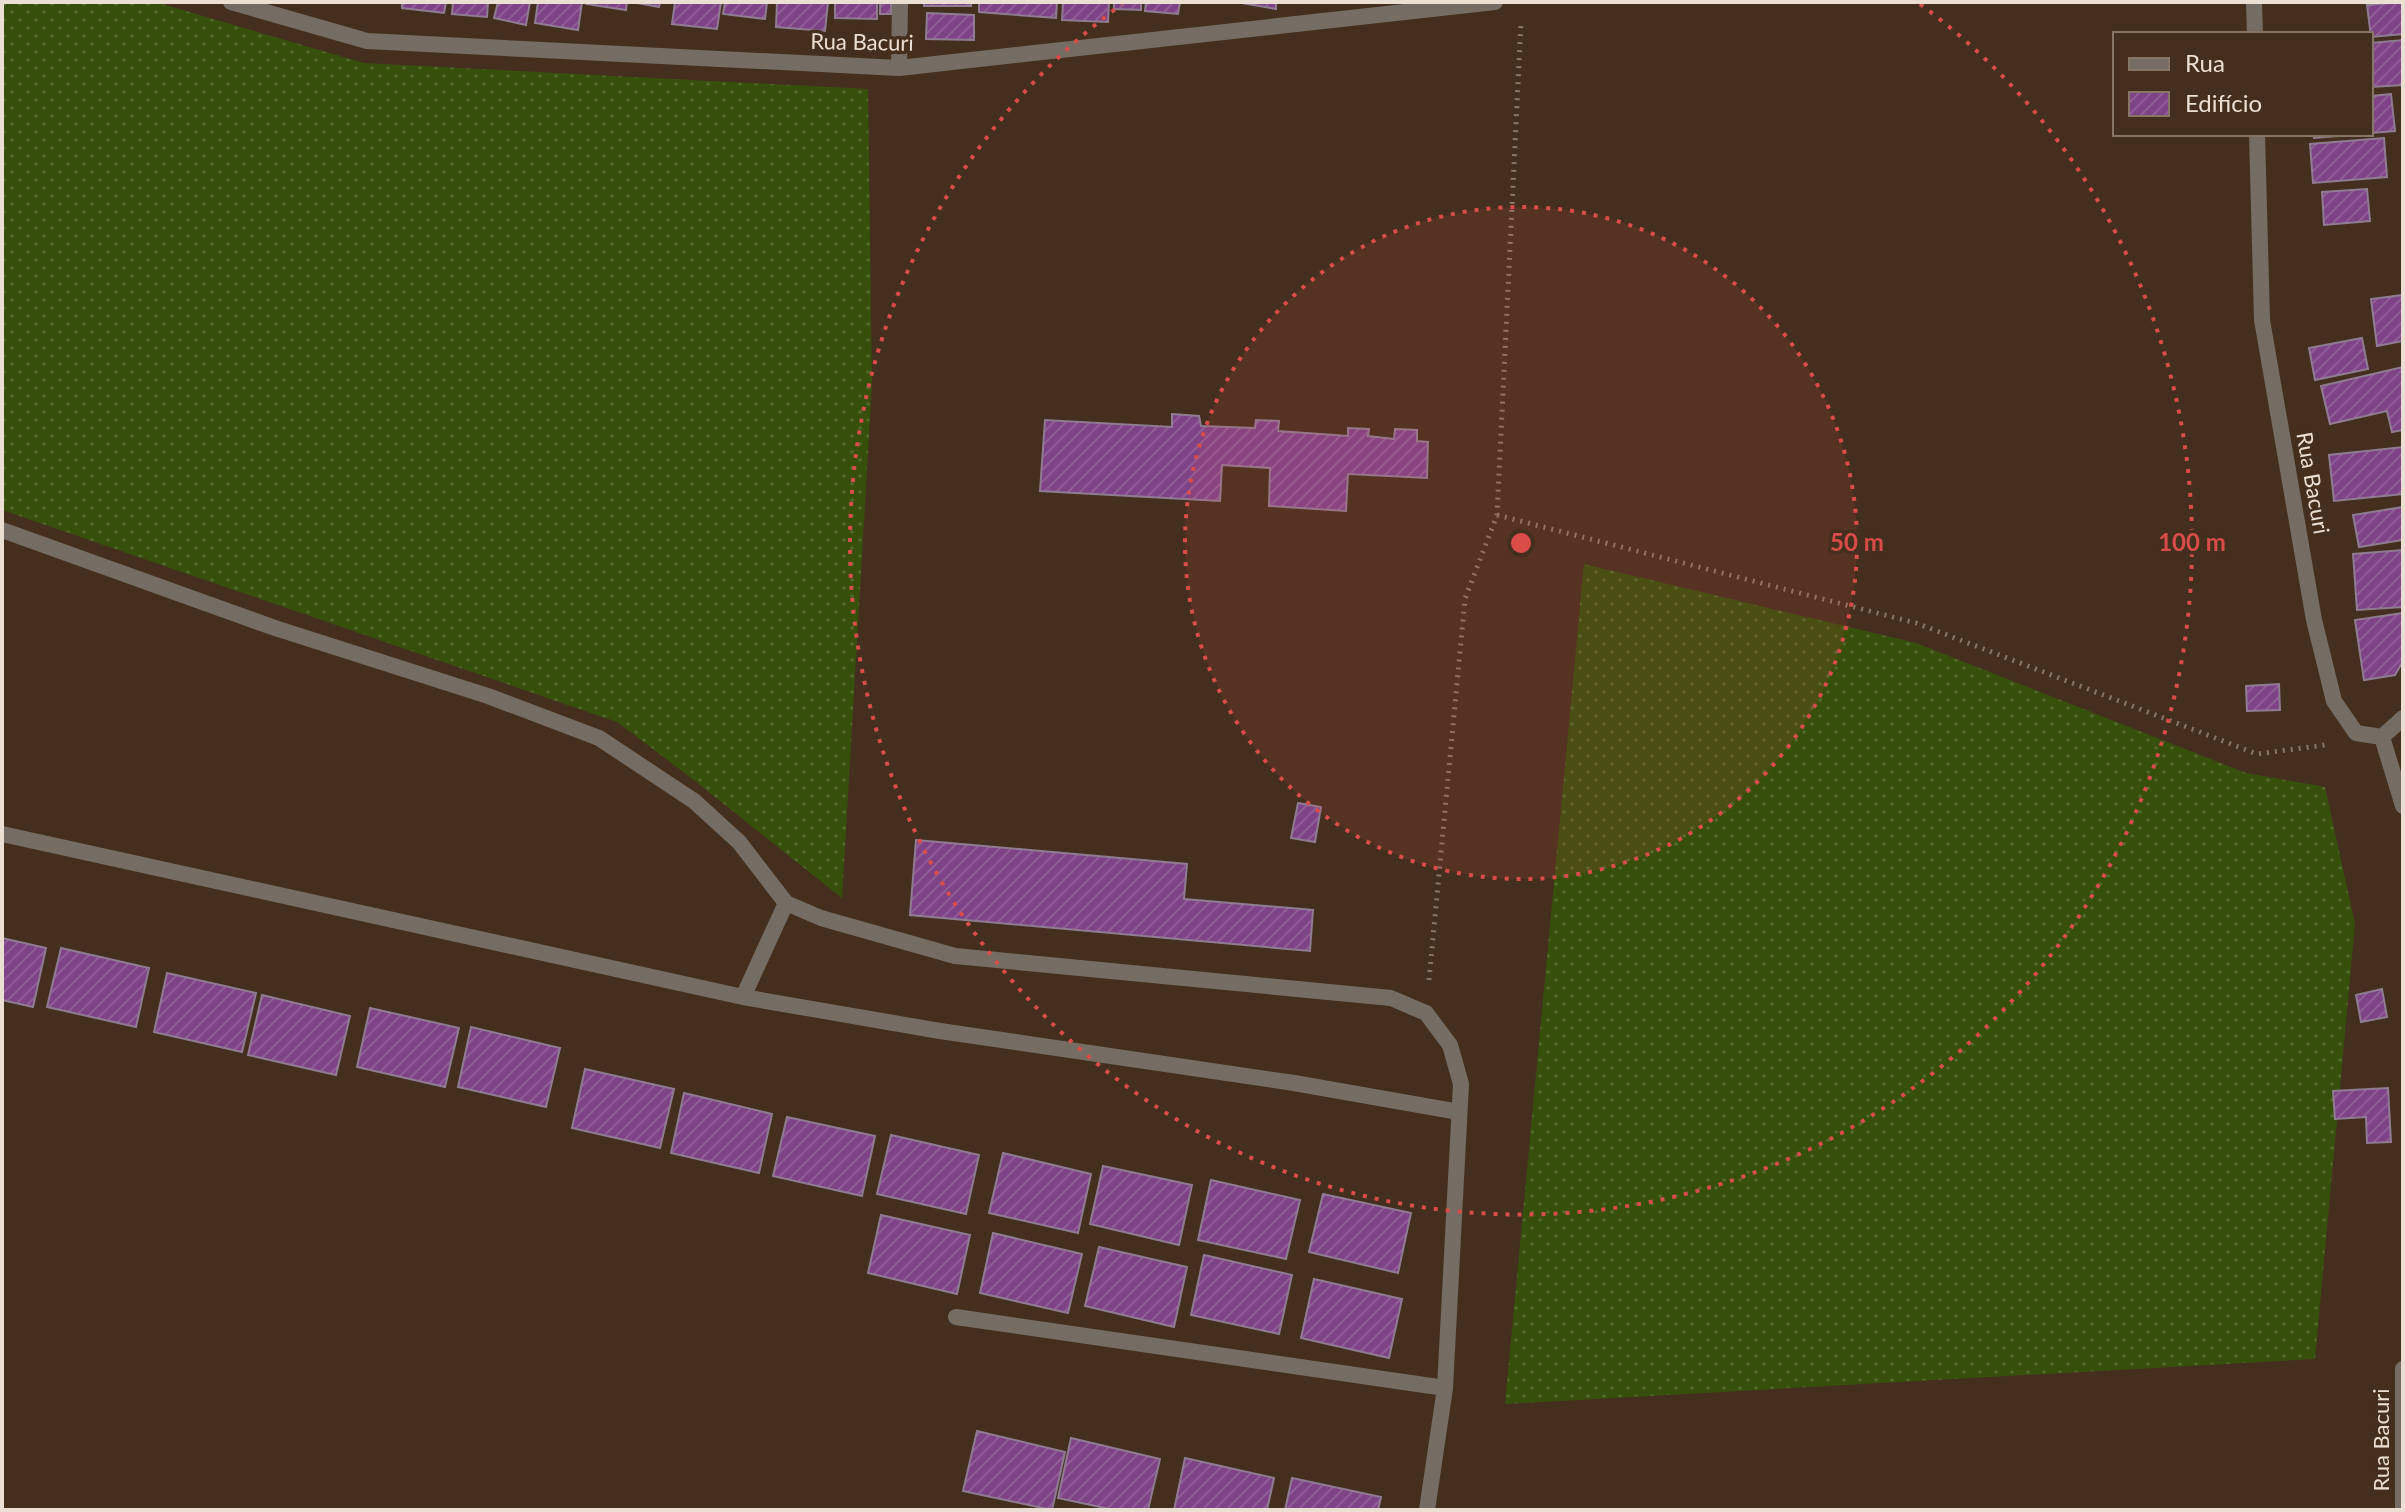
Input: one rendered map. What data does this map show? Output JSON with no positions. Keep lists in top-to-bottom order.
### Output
{
  "streets": {
    "street": ["Rua Bacuri"]
  },
  "legend": ["Rua", "Edifício"],
  "rings": ["50 m", "100 m"]
}
